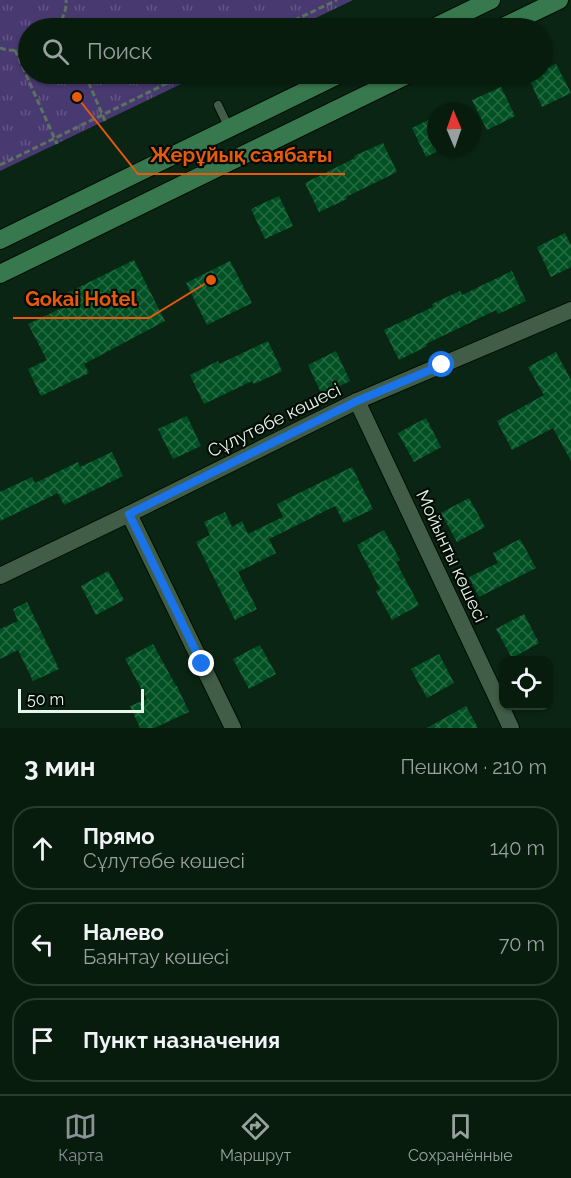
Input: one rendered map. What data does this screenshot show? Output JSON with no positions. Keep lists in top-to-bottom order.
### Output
{
  "streets": {
    "street": ["Сұлутөбе көшесі", "Мойынты көшесі"]
  },
  "crossings": [
    ["Сұлутөбе көшесі", "Мойынты көшесі"]
  ],
  "places": ["Жерұйық саябағы", "Gokai Hotel"],
  "scale_bar": "50 m",
  "north": "top",
  "page": {
    "search": "Поиск",
    "scale": "50 m",
    "heading": ["3 мин", "Пешком · 210 m"],
    "list": [
      ["Прямо", "Сұлутөбе көшесі", "140 m"],
      ["Налево", "Баянтау көшесі", "70 m"],
      "Пункт назначения"
    ],
    "nav": ["Карта", "Маршрут", "Сохранённые"]
  }
}
